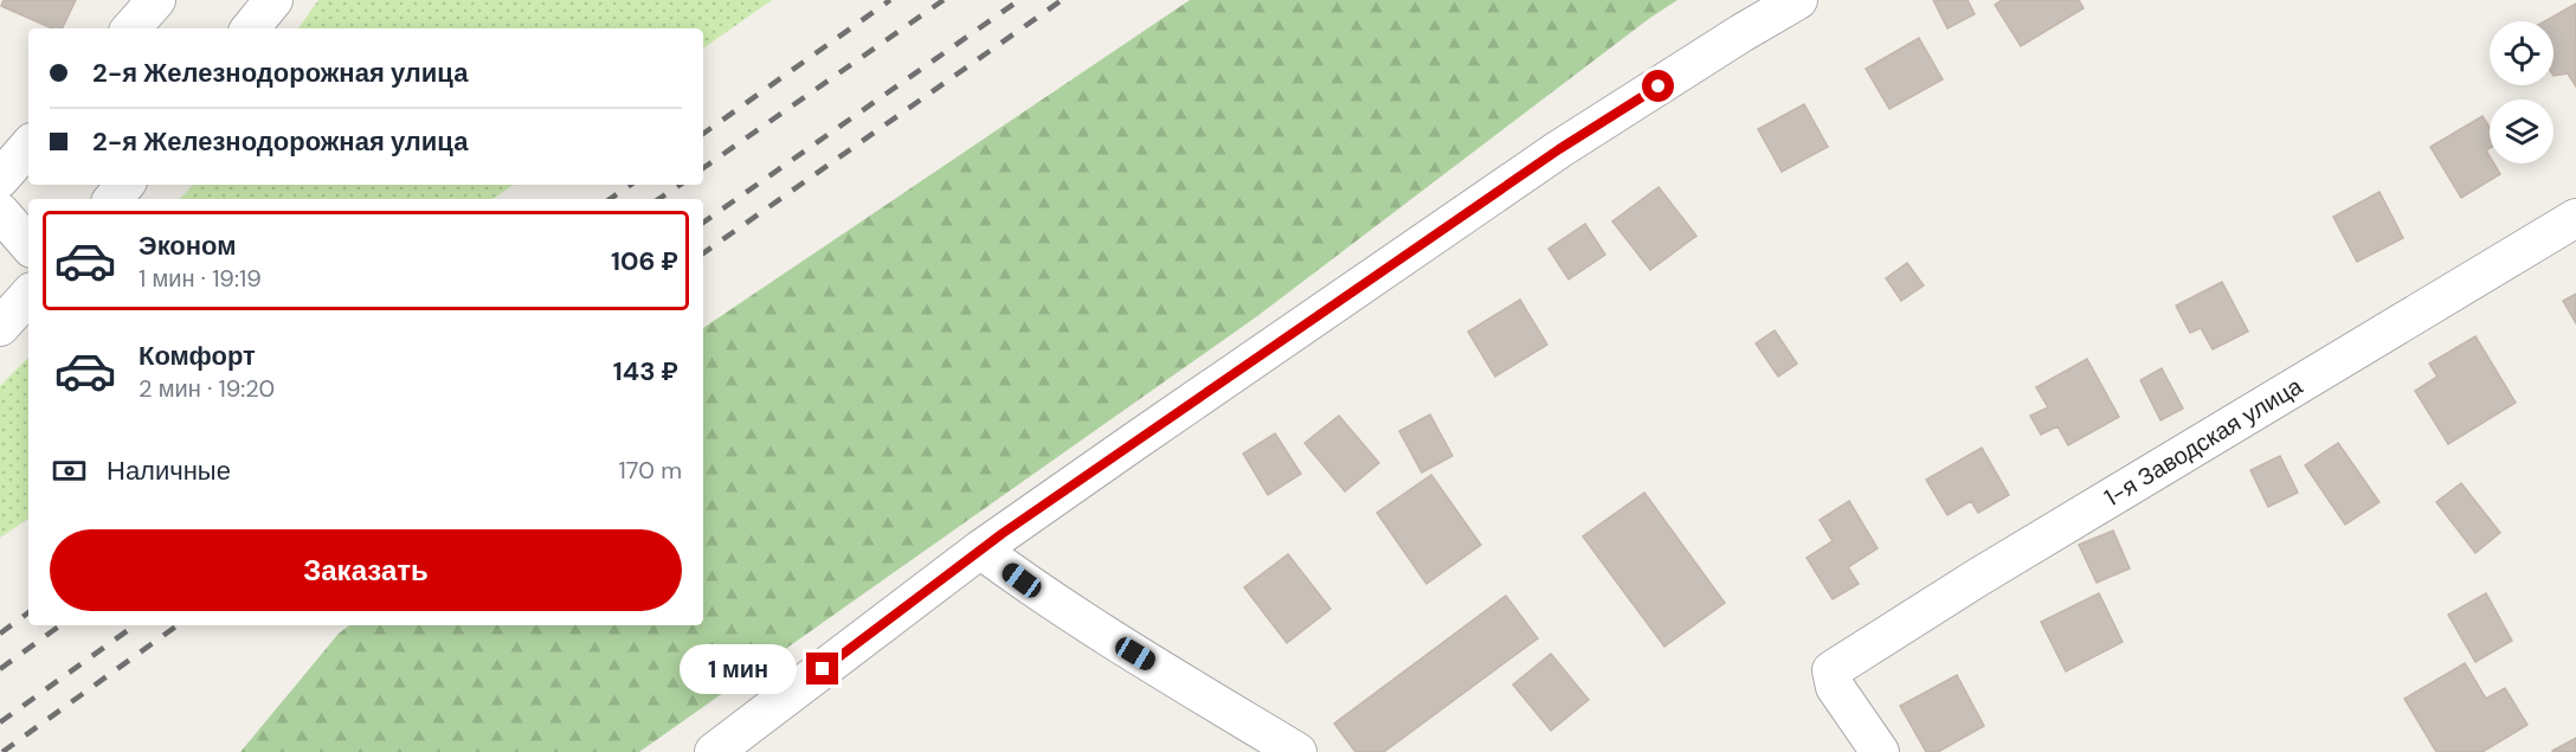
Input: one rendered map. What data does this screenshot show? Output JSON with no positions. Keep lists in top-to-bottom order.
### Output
{
  "streets": {
    "street": ["1-я Заводская улица"]
  },
  "page": {
    "banner": ["2-я Железнодорожная улица", "2-я Железнодорожная улица"],
    "list": [
      {
        "name": "Эконом",
        "note": "1 мин · 19:19",
        "value": "106 ₽"
      },
      {
        "name": "Комфорт",
        "note": "2 мин · 19:20",
        "value": "143 ₽"
      }
    ],
    "pay": ["Наличные", "170 m"],
    "buttons": "Заказать",
    "bubble": "1 мин"
  }
}
